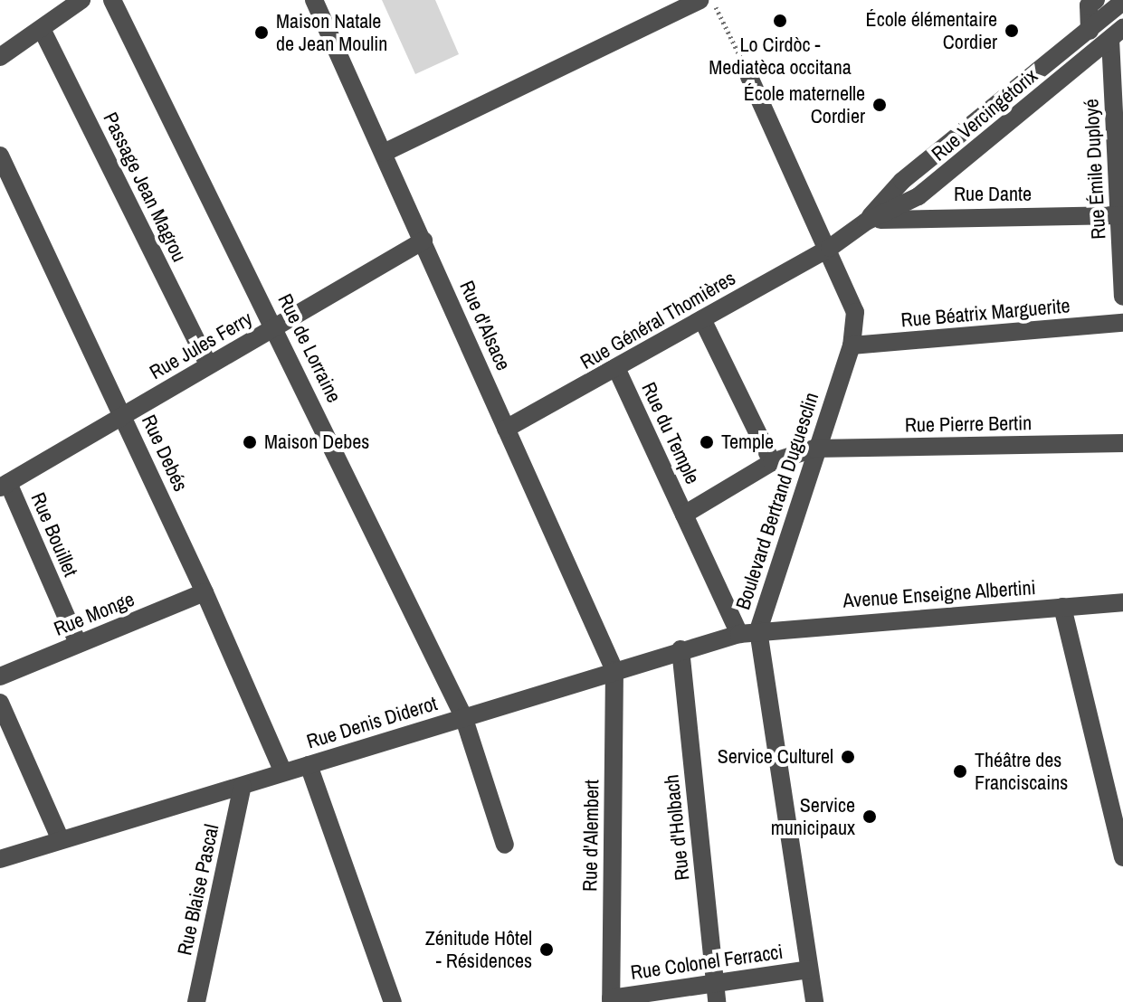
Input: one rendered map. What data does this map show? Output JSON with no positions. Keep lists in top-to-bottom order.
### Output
{
  "streets": {
    "street": [
      "Rue Vercingétorix",
      "Rue Émile Duployé",
      "Passage Jean Magrou",
      "Rue Dante",
      "Rue Béatrix Marguerite",
      "Rue Général Thomières",
      "Rue d'Alsace",
      "Rue Jules Ferry",
      "Rue de Lorraine",
      "Rue Pierre Bertin",
      "Rue du Temple",
      "Rue Debés",
      "Boulevard Bertrand Duguesclin",
      "Rue Bouillet",
      "Avenue Enseigne Albertini",
      "Rue Monge",
      "Rue Denis Diderot",
      "Rue d'Holbach",
      "Rue d'Alembert",
      "Rue Blaise Pascal",
      "Rue Colonel Ferracci"
    ]
  },
  "crossings": [
    ["Rue Vercingétorix", "Rue Émile Duployé"],
    ["Rue Vercingétorix", "Rue Dante"],
    ["Rue Vercingétorix", "Rue Général Thomières"],
    ["Rue Vercingétorix", "Boulevard Bertrand Duguesclin"],
    ["Rue Émile Duployé", "Rue Dante"],
    ["Passage Jean Magrou", "Rue Jules Ferry"],
    ["Rue Béatrix Marguerite", "Boulevard Bertrand Duguesclin"],
    ["Rue Général Thomières", "Rue d'Alsace"],
    ["Rue Général Thomières", "Rue du Temple"],
    ["Rue Général Thomières", "Boulevard Bertrand Duguesclin"],
    ["Rue d'Alsace", "Rue Jules Ferry"],
    ["Rue d'Alsace", "Rue Denis Diderot"],
    ["Rue d'Alsace", "Rue d'Alembert"],
    ["Rue Jules Ferry", "Rue de Lorraine"],
    ["Rue Jules Ferry", "Rue Debés"],
    ["Rue Jules Ferry", "Rue Bouillet"],
    ["Rue de Lorraine", "Rue Denis Diderot"],
    ["Rue Pierre Bertin", "Rue du Temple"],
    ["Rue Pierre Bertin", "Boulevard Bertrand Duguesclin"],
    ["Rue du Temple", "Boulevard Bertrand Duguesclin"],
    ["Rue du Temple", "Avenue Enseigne Albertini"],
    ["Rue du Temple", "Rue Denis Diderot"],
    ["Rue Debés", "Rue Monge"],
    ["Rue Debés", "Rue Denis Diderot"],
    ["Boulevard Bertrand Duguesclin", "Avenue Enseigne Albertini"],
    ["Boulevard Bertrand Duguesclin", "Rue Denis Diderot"],
    ["Boulevard Bertrand Duguesclin", "Rue Colonel Ferracci"],
    ["Rue Bouillet", "Rue Monge"],
    ["Avenue Enseigne Albertini", "Rue Denis Diderot"],
    ["Rue Denis Diderot", "Rue d'Holbach"],
    ["Rue Denis Diderot", "Rue d'Alembert"],
    ["Rue Denis Diderot", "Rue Blaise Pascal"],
    ["Rue d'Holbach", "Rue Colonel Ferracci"],
    ["Rue d'Alembert", "Rue Colonel Ferracci"]
  ],
  "places": [
    "Lo Cirdòc - Mediatèca occitana",
    "École élémentaire Cordier",
    "Maison Natale de Jean Moulin",
    "École maternelle Cordier",
    "Maison Debes",
    "Temple",
    "Service Culturel",
    "Théâtre des Franciscains",
    "Service municipaux",
    "Zénitude Hôtel - Résidences"
  ]
}
